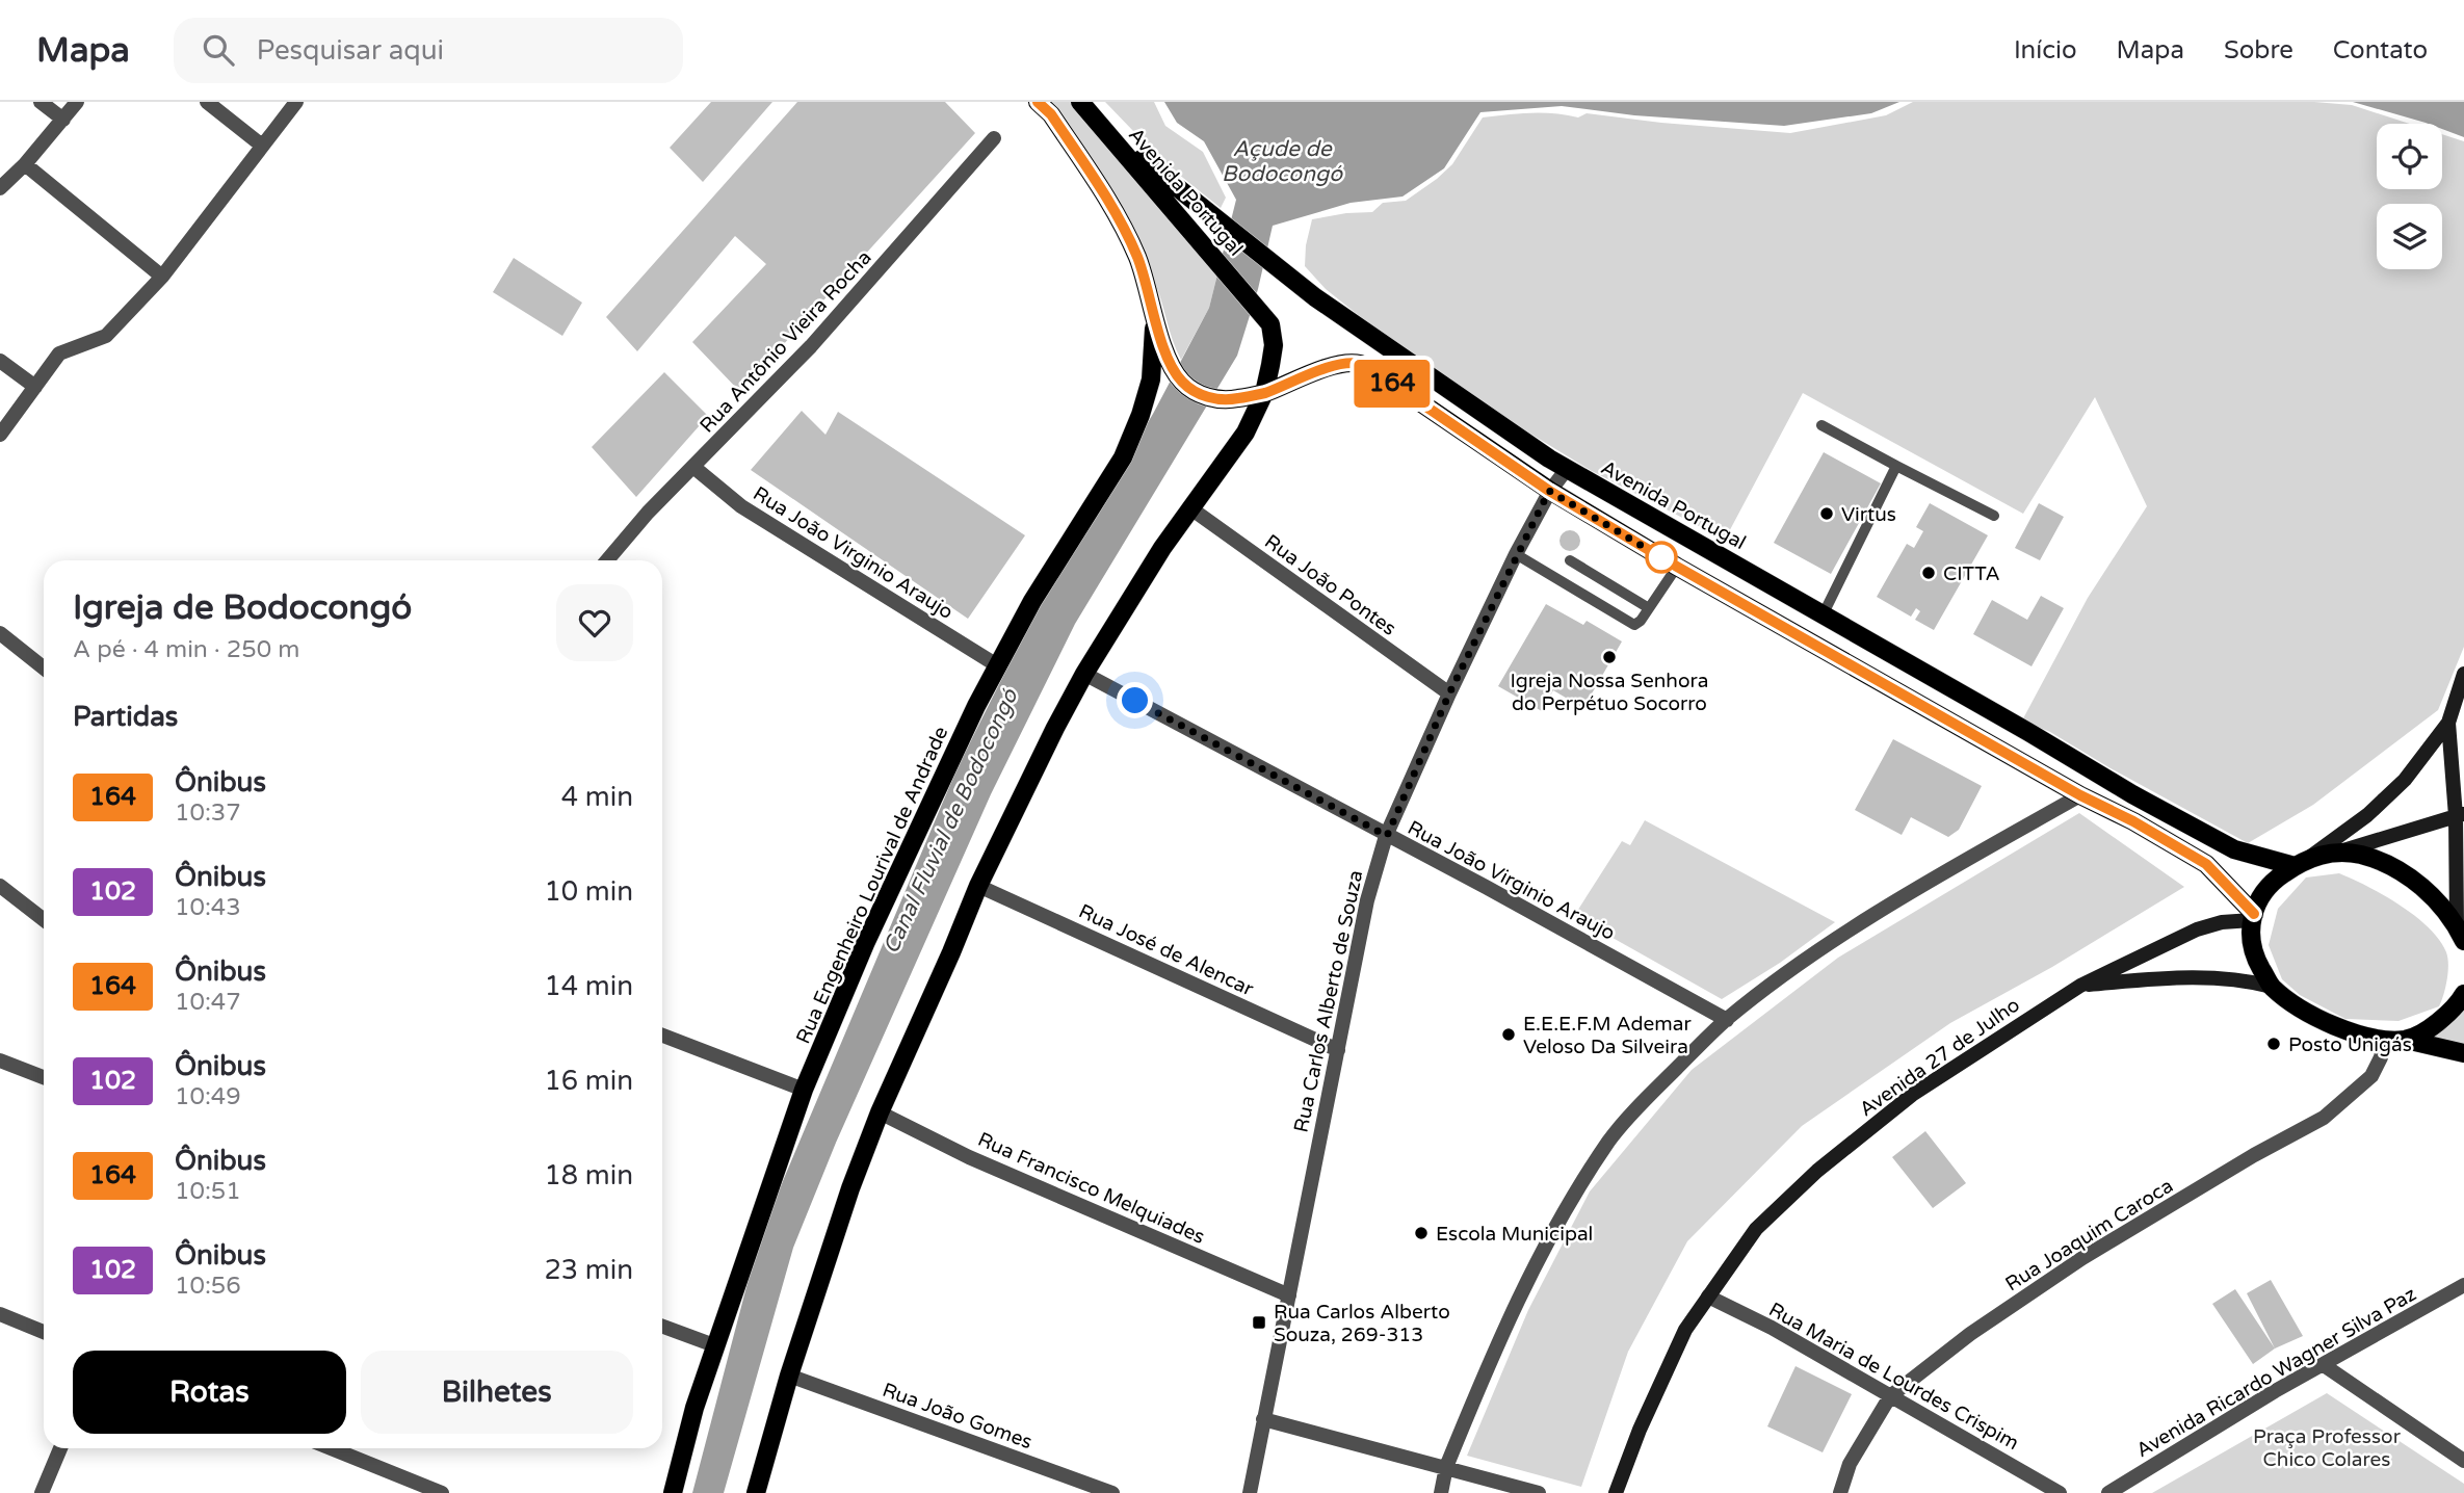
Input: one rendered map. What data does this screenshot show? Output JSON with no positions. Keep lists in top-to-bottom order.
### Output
{
  "streets": {
    "main road": ["Avenida Portugal", "Rua Engenheiro Lourival de Andrade", "Avenida 27 de Julho"],
    "street": [
      "Rua Antônio Vieira Rocha",
      "Rua João Virginio Araujo",
      "Rua João Pontes",
      "Rua José de Alencar",
      "Rua Carlos Alberto de Souza",
      "Rua Francisco Melquiades",
      "Rua Joaquim Caroca",
      "Avenida Ricardo Wagner Silva Paz",
      "Rua Maria de Lourdes Crispim",
      "Rua João Gomes"
    ]
  },
  "crossings": [
    ["Avenida Portugal", "Rua Carlos Alberto de Souza"],
    ["Rua Antônio Vieira Rocha", "Rua João Virginio Araujo"],
    ["Rua João Virginio Araujo", "Rua Engenheiro Lourival de Andrade"],
    ["Rua João Virginio Araujo", "Rua Carlos Alberto de Souza"],
    ["Rua João Pontes", "Rua Carlos Alberto de Souza"],
    ["Rua José de Alencar", "Rua Carlos Alberto de Souza"],
    ["Rua Carlos Alberto de Souza", "Rua Francisco Melquiades"],
    ["Avenida 27 de Julho", "Rua Maria de Lourdes Crispim"],
    ["Rua Joaquim Caroca", "Rua Maria de Lourdes Crispim"]
  ],
  "water": ["Açude de Bodocongó", "Canal Fluvial de Bodocongó"],
  "parks": ["Praça Professor Chico Colares"],
  "places": {
    "other": [
      "Virtus",
      "CITTA",
      "Igreja Nossa Senhora do Perpétuo Socorro",
      "E.E.E.F.M Ademar Veloso Da Silveira",
      "Posto Unigás",
      "Escola Municipal"
    ],
    "transit": ["Rua Carlos Alberto Souza, 269-313"]
  },
  "lines": ["bus line 164"],
  "page": {
    "header": "Mapa",
    "search": "Pesquisar aqui",
    "nav": [
      "Início",
      "Mapa",
      "Sobre",
      "Contato"
    ],
    "on_map": "164",
    "heading": [
      ["Igreja de Bodocongó", "A pé · 4 min · 250 m"],
      "Partidas"
    ],
    "list": [
      {
        "mark": "164",
        "name": "Ônibus",
        "note": "10:37",
        "value": "4 min"
      },
      {
        "mark": "102",
        "name": "Ônibus",
        "note": "10:43",
        "value": "10 min"
      },
      {
        "mark": "164",
        "name": "Ônibus",
        "note": "10:47",
        "value": "14 min"
      },
      {
        "mark": "102",
        "name": "Ônibus",
        "note": "10:49",
        "value": "16 min"
      },
      {
        "mark": "164",
        "name": "Ônibus",
        "note": "10:51",
        "value": "18 min"
      },
      {
        "mark": "102",
        "name": "Ônibus",
        "note": "10:56",
        "value": "23 min"
      }
    ],
    "buttons": ["Rotas", "Bilhetes"]
  }
}
